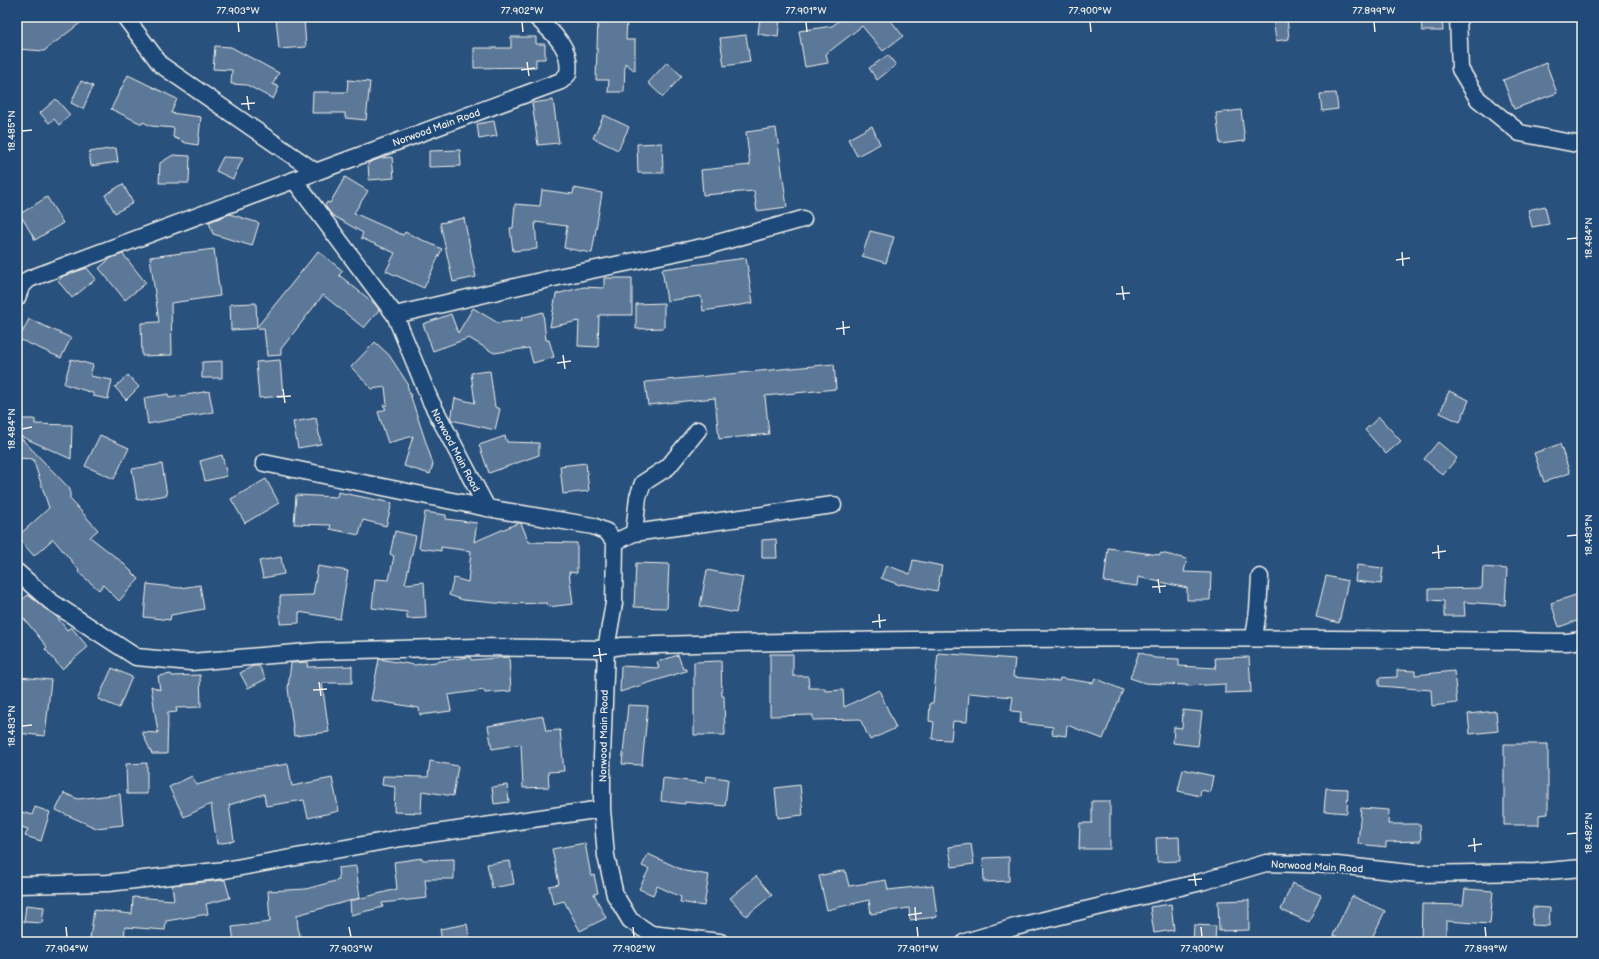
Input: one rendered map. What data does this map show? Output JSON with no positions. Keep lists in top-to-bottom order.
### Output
{
  "streets": {
    "street": ["Norwood Main Road"]
  },
  "coordinates": [
    "77.903°W",
    "77.902°W",
    "77.901°W",
    "77.900°W",
    "77.899°W",
    "18.485°N",
    "18.484°N",
    "18.483°N",
    "18.482°N",
    "77.904°W"
  ]
}
